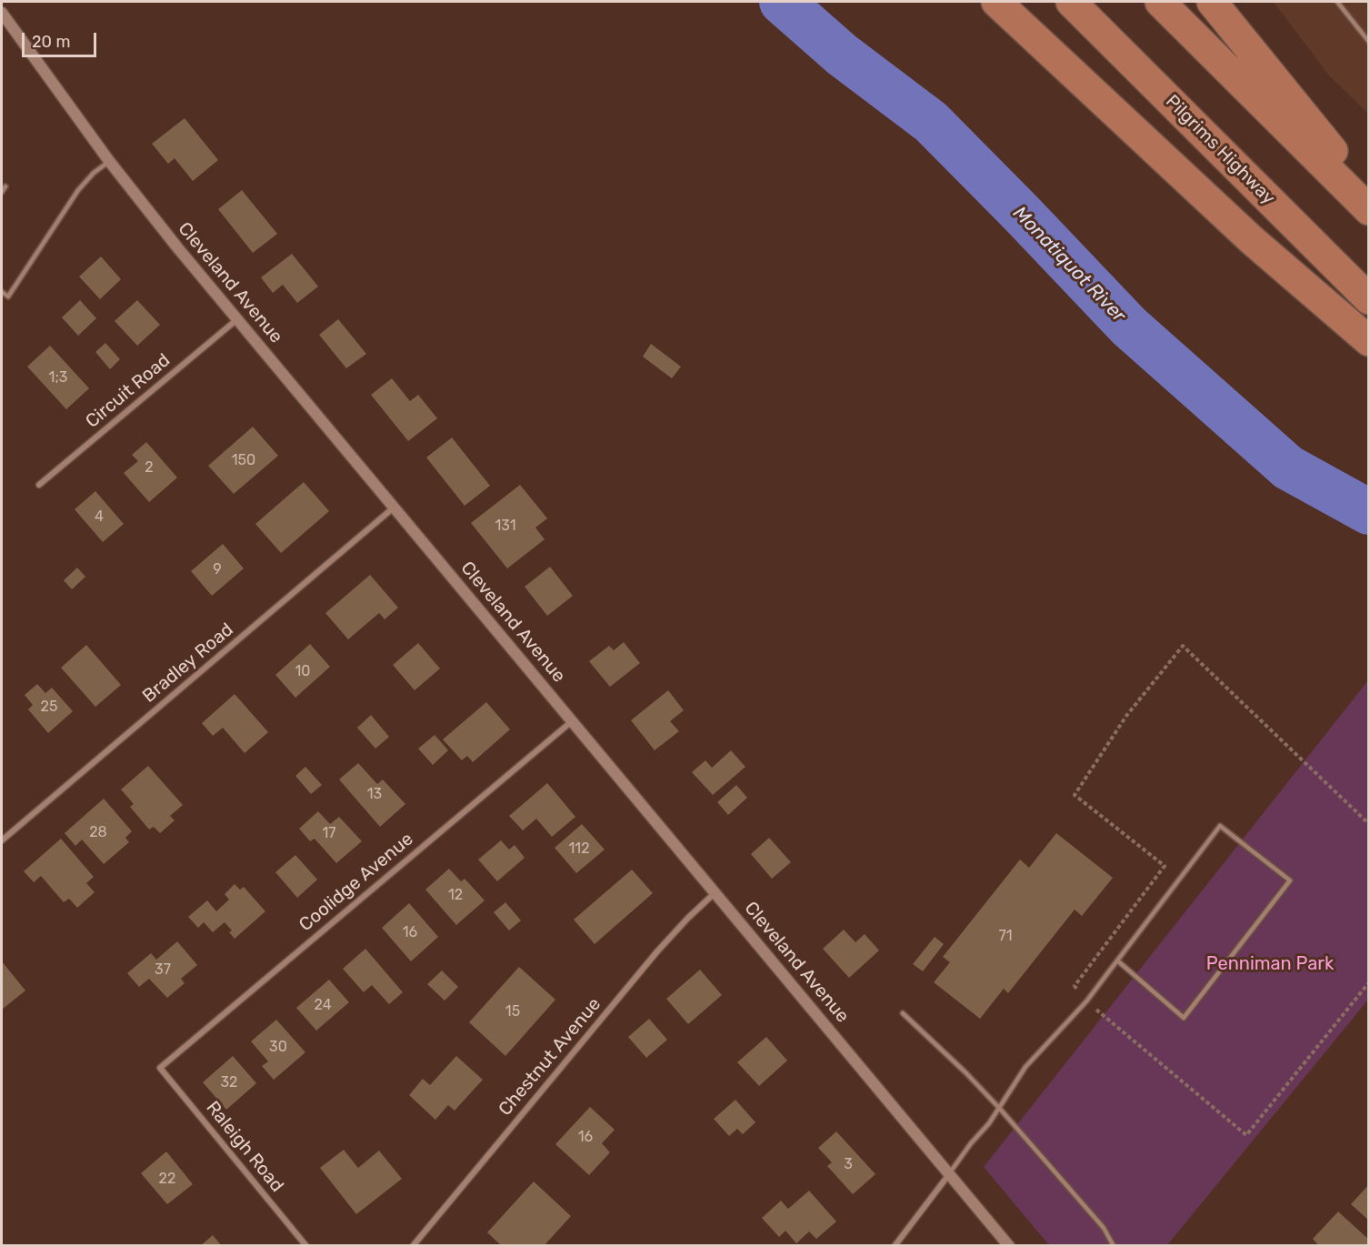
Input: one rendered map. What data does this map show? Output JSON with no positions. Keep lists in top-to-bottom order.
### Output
{
  "streets": {
    "highway": ["Pilgrims Highway"],
    "street": [
      "Cleveland Avenue",
      "Circuit Road",
      "Bradley Road",
      "Coolidge Avenue",
      "Chestnut Avenue",
      "Raleigh Road"
    ]
  },
  "crossings": [
    ["Cleveland Avenue", "Circuit Road"],
    ["Cleveland Avenue", "Bradley Road"],
    ["Cleveland Avenue", "Coolidge Avenue"],
    ["Cleveland Avenue", "Chestnut Avenue"],
    ["Coolidge Avenue", "Raleigh Road"]
  ],
  "water": ["Monatiquot River"],
  "parks": ["Penniman Park"],
  "house_numbers": [
    "1;3",
    "150",
    "2",
    "4",
    "131",
    "9",
    "10",
    "25",
    "13",
    "28",
    "17",
    "112",
    "12",
    "16",
    "71",
    "37",
    "24",
    "15",
    "30",
    "32",
    "16",
    "3",
    "22"
  ],
  "scale_bar": "20 m"
}
